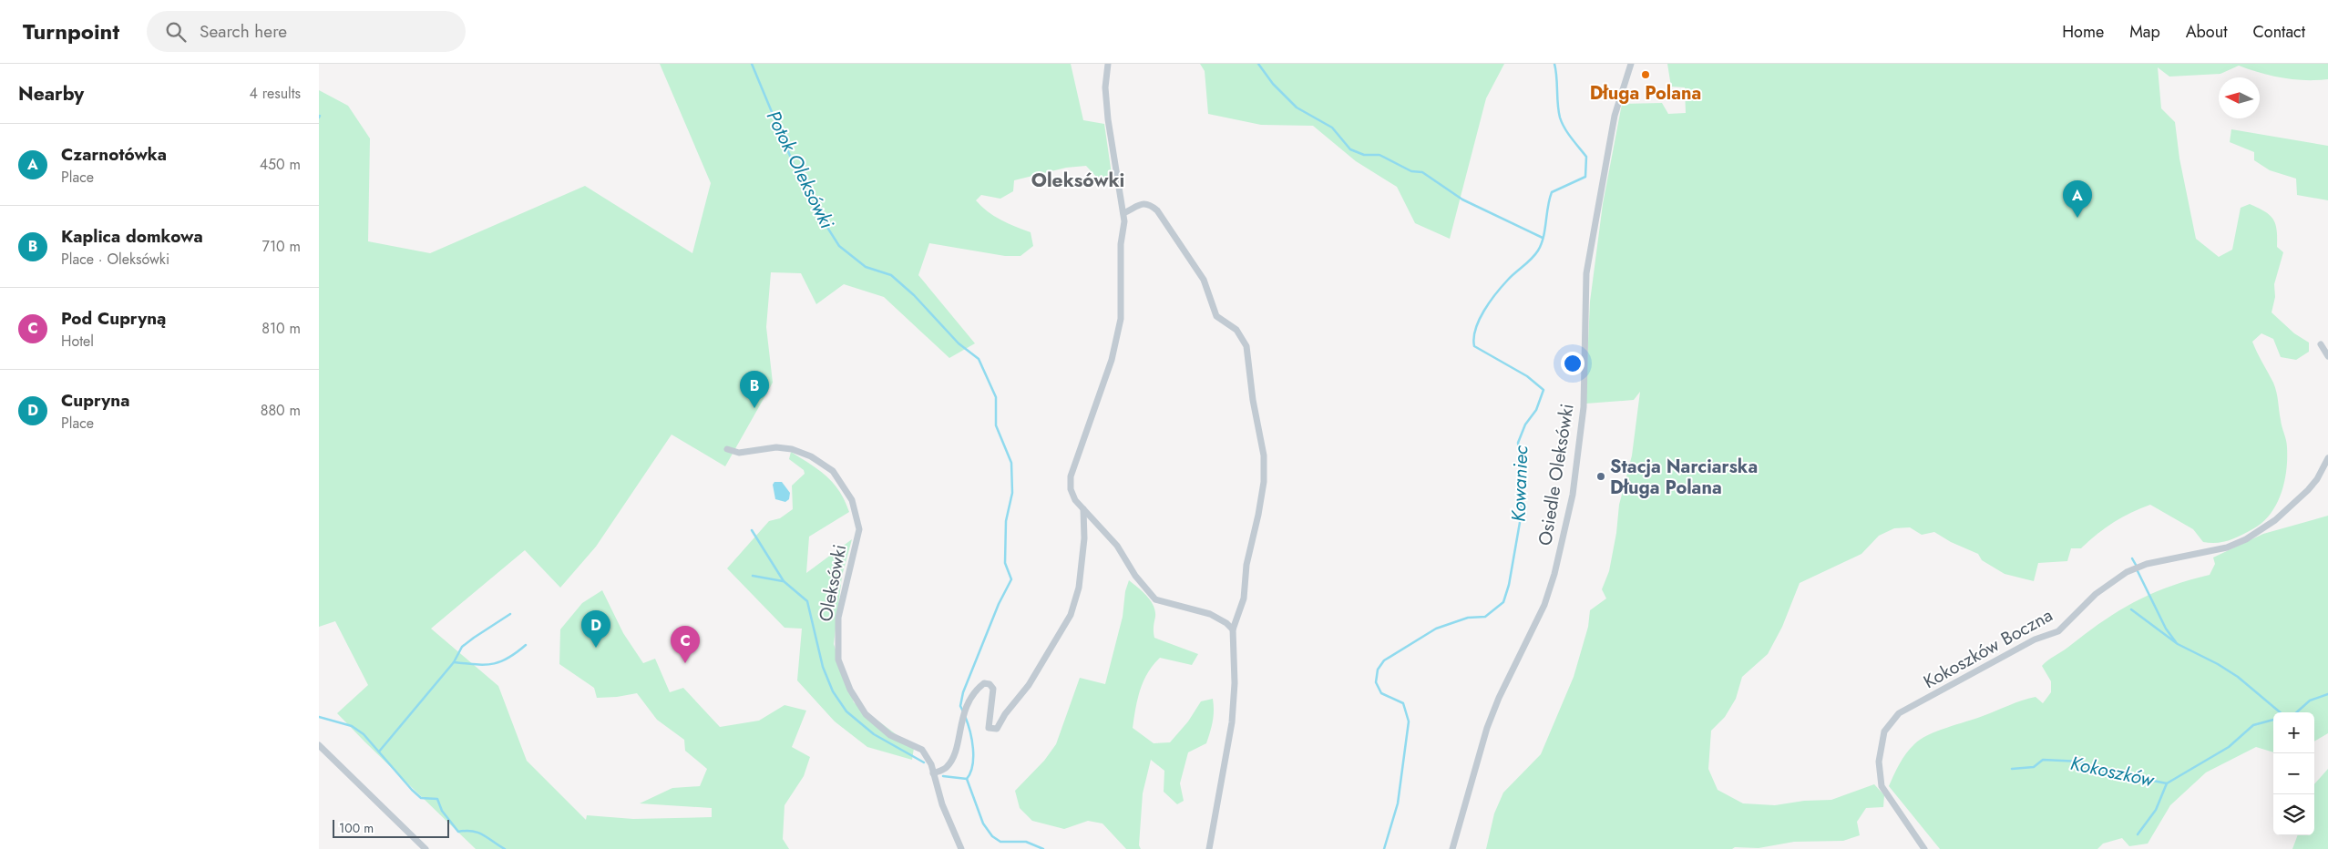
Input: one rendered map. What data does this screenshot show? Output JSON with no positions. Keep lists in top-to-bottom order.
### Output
{
  "streets": {
    "street": ["Osiedle Oleksówki", "Oleksówki", "Kokoszków Boczna"]
  },
  "districts": ["Oleksówki"],
  "water": ["Potok Oleksówki", "Kowaniec", "Kokoszków"],
  "places": ["Długa Polana", "Stacja Narciarska Długa Polana"],
  "scale_bar": "100 m",
  "north": "left",
  "page": {
    "header": "Turnpoint",
    "search": "Search here",
    "nav": [
      "Home",
      "Map",
      "About",
      "Contact"
    ],
    "heading": ["Nearby", "4 results"],
    "list": [
      {
        "mark": "A",
        "name": "Czarnotówka",
        "note": "Place",
        "value": "450 m"
      },
      {
        "mark": "B",
        "name": "Kaplica domkowa",
        "note": "Place · Oleksówki",
        "value": "710 m"
      },
      {
        "mark": "C",
        "name": "Pod Cupryną",
        "note": "Hotel",
        "value": "810 m"
      },
      {
        "mark": "D",
        "name": "Cupryna",
        "note": "Place",
        "value": "880 m"
      }
    ],
    "pins": [
      "A",
      "B",
      "D",
      "C"
    ],
    "map_buttons": ["+", "−"],
    "scale": "100 m"
  }
}
